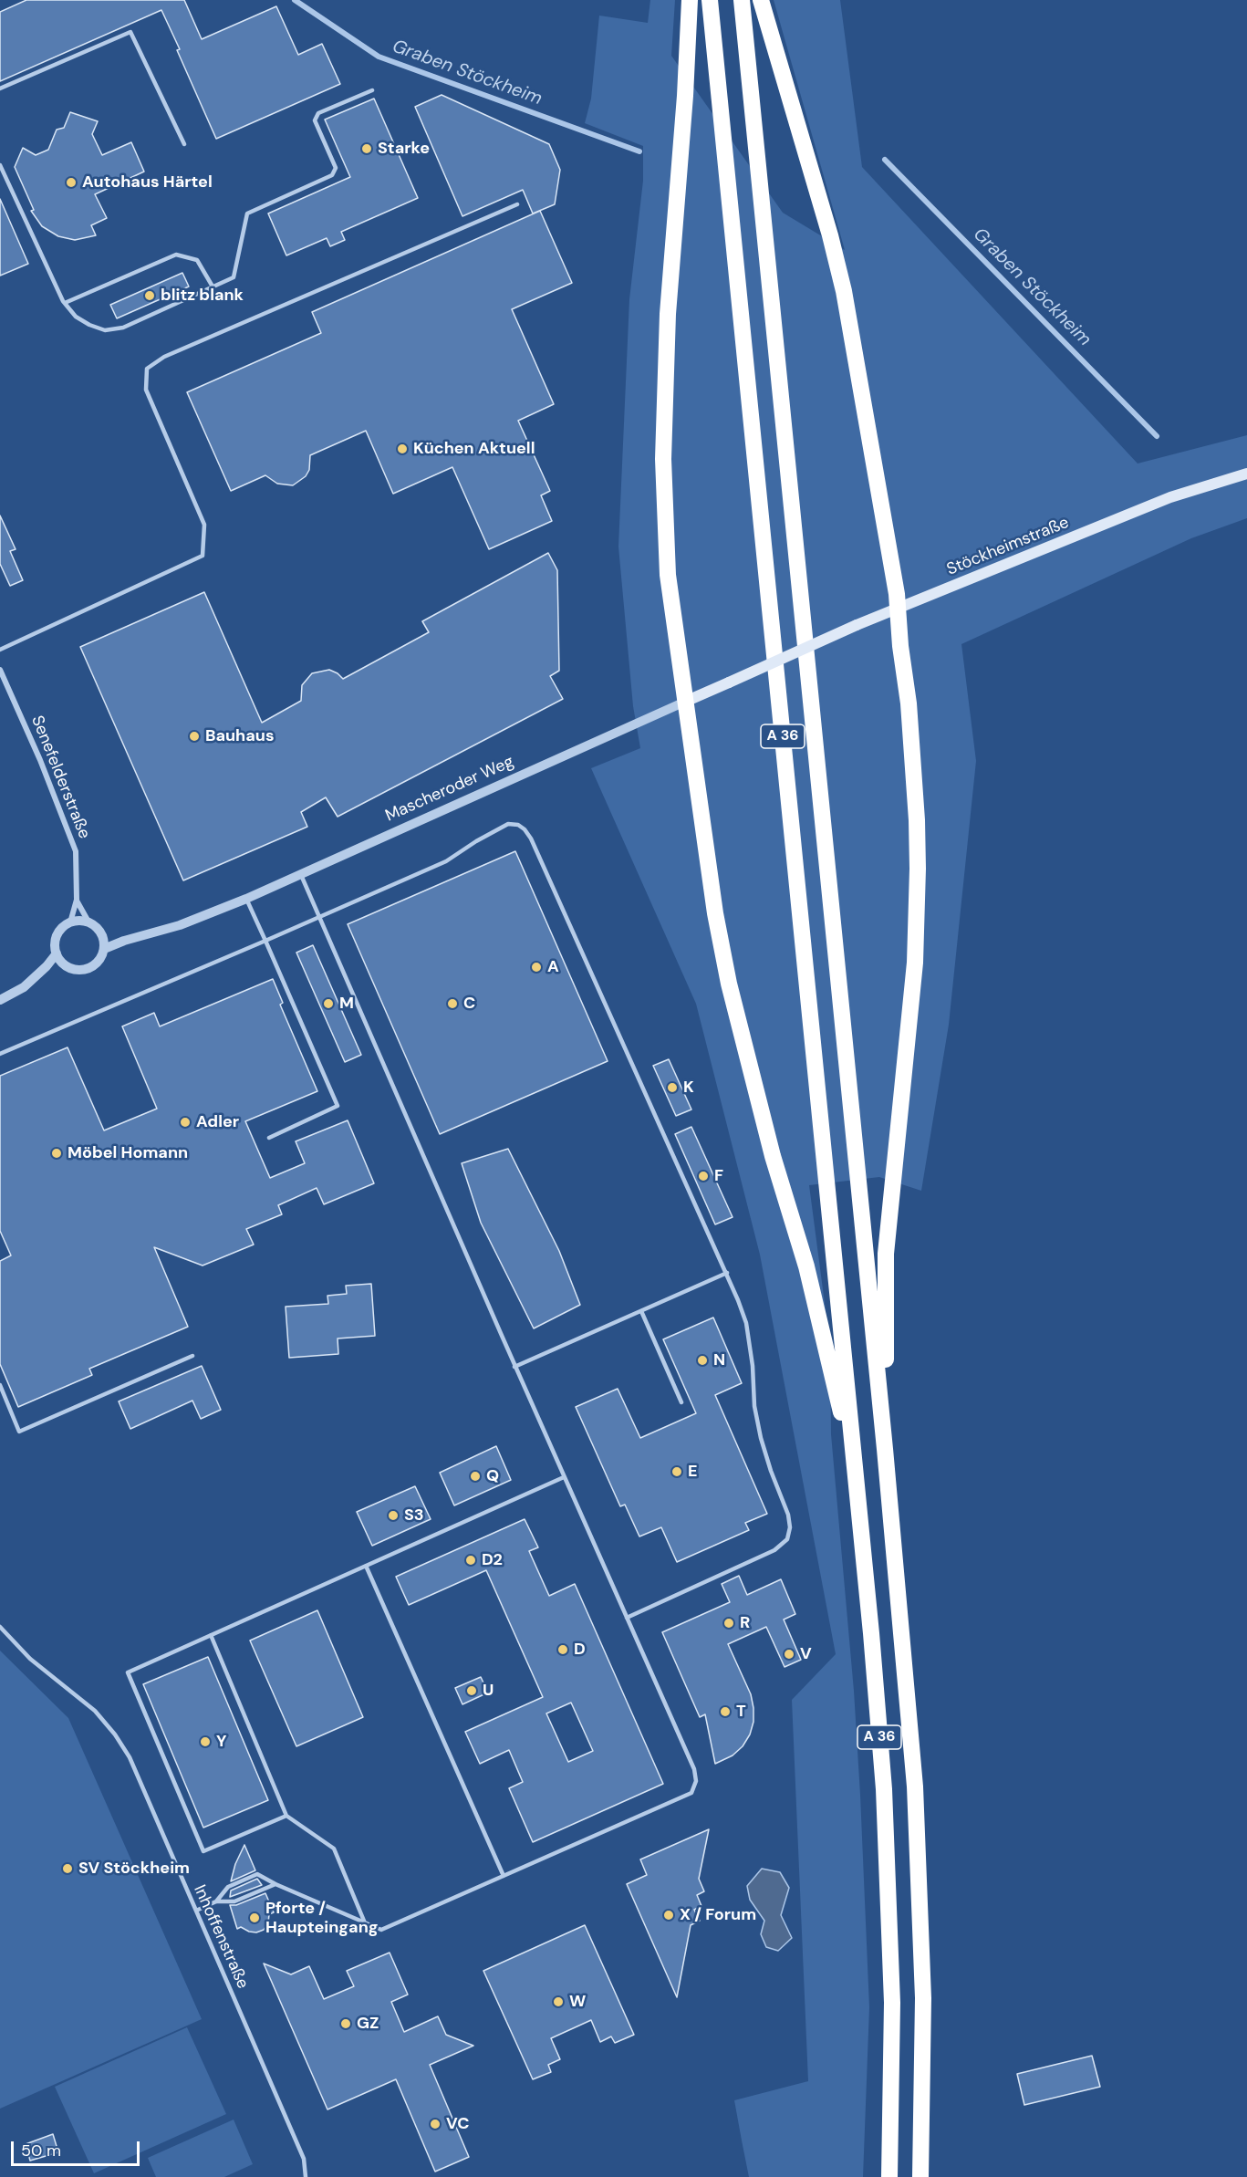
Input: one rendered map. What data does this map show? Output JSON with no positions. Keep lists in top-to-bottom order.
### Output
{
  "streets": {
    "highway": ["A 36"],
    "main road": ["Stöckheimstraße", "Mascheroder Weg"],
    "street": ["Senefelderstraße"],
    "lane": ["Inhoffenstraße"]
  },
  "crossings": [
    ["Stöckheimstraße", "Mascheroder Weg"],
    ["Senefelderstraße", "Mascheroder Weg"]
  ],
  "water": ["Graben Stöckheim"],
  "places": [
    "Starke",
    "Autohaus Härtel",
    "blitz blank",
    "Küchen Aktuell",
    "Bauhaus",
    "A",
    "M",
    "C",
    "K",
    "Adler",
    "Möbel Homann",
    "F",
    "N",
    "E",
    "Q",
    "S3",
    "D2",
    "R",
    "D",
    "V",
    "U",
    "T",
    "Y",
    "SV Stöckheim",
    "X / Forum",
    "Pforte / Haupteingang",
    "W",
    "GZ",
    "VC"
  ],
  "scale_bar": "50 m"
}
